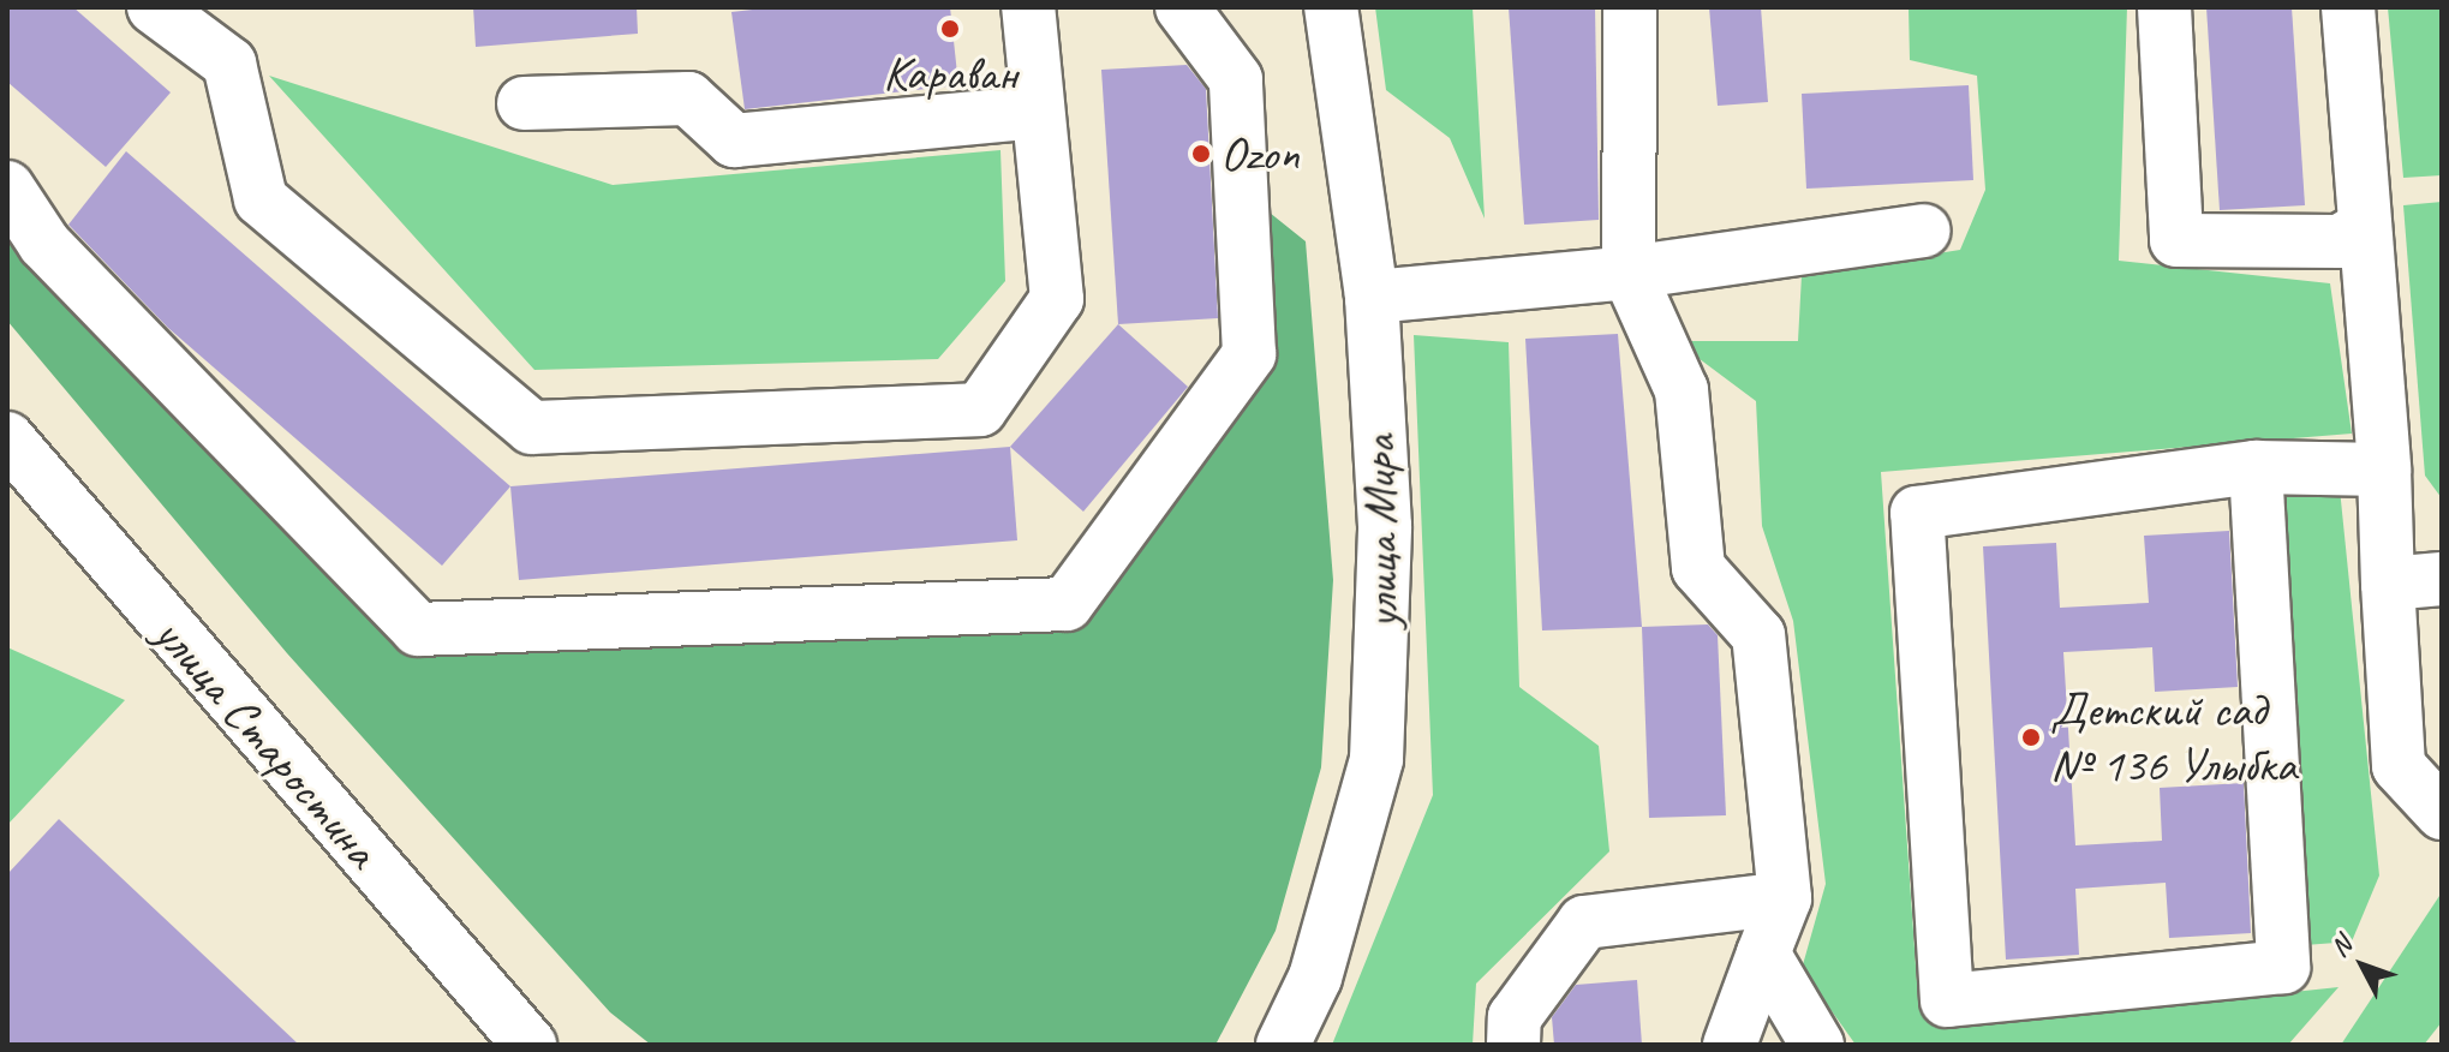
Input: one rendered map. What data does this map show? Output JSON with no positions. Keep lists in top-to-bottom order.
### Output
{
  "streets": {
    "street": ["улица Мира", "улица Старостина"]
  },
  "places": ["Караван", "Ozon", "Детский сад № 136 Улыбка"],
  "north": "top left"
}
